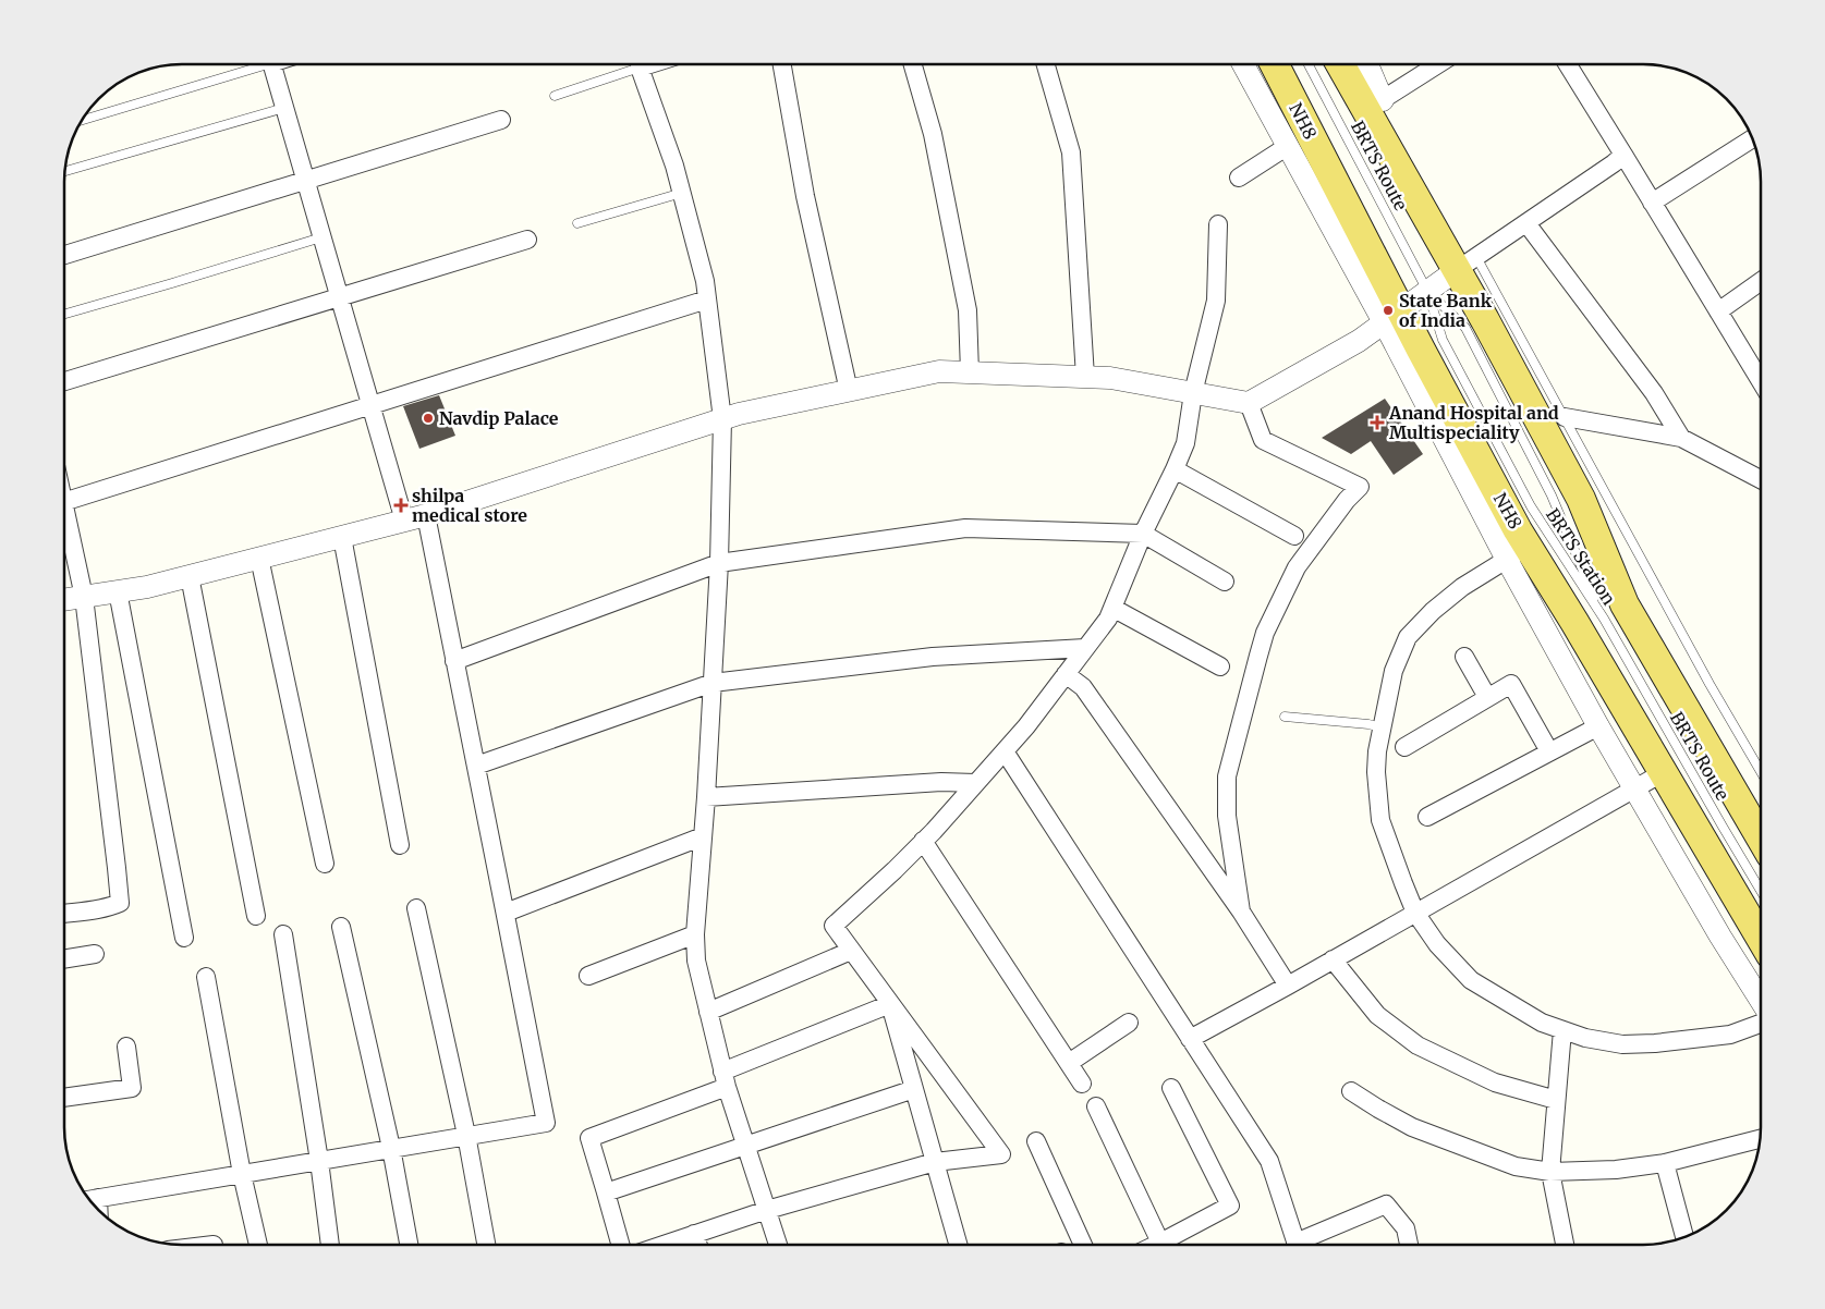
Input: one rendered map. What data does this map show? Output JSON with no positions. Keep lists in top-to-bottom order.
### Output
{
  "streets": {
    "main road": ["NH8"],
    "lane": ["BRTS Route", "BRTS Station"]
  },
  "crossings": [
    ["BRTS Route", "BRTS Station"]
  ],
  "places": {
    "other": ["State Bank of India", "Navdip Palace"],
    "health": ["Anand Hospital and Multispeciality", "shilpa medical store"]
  }
}
